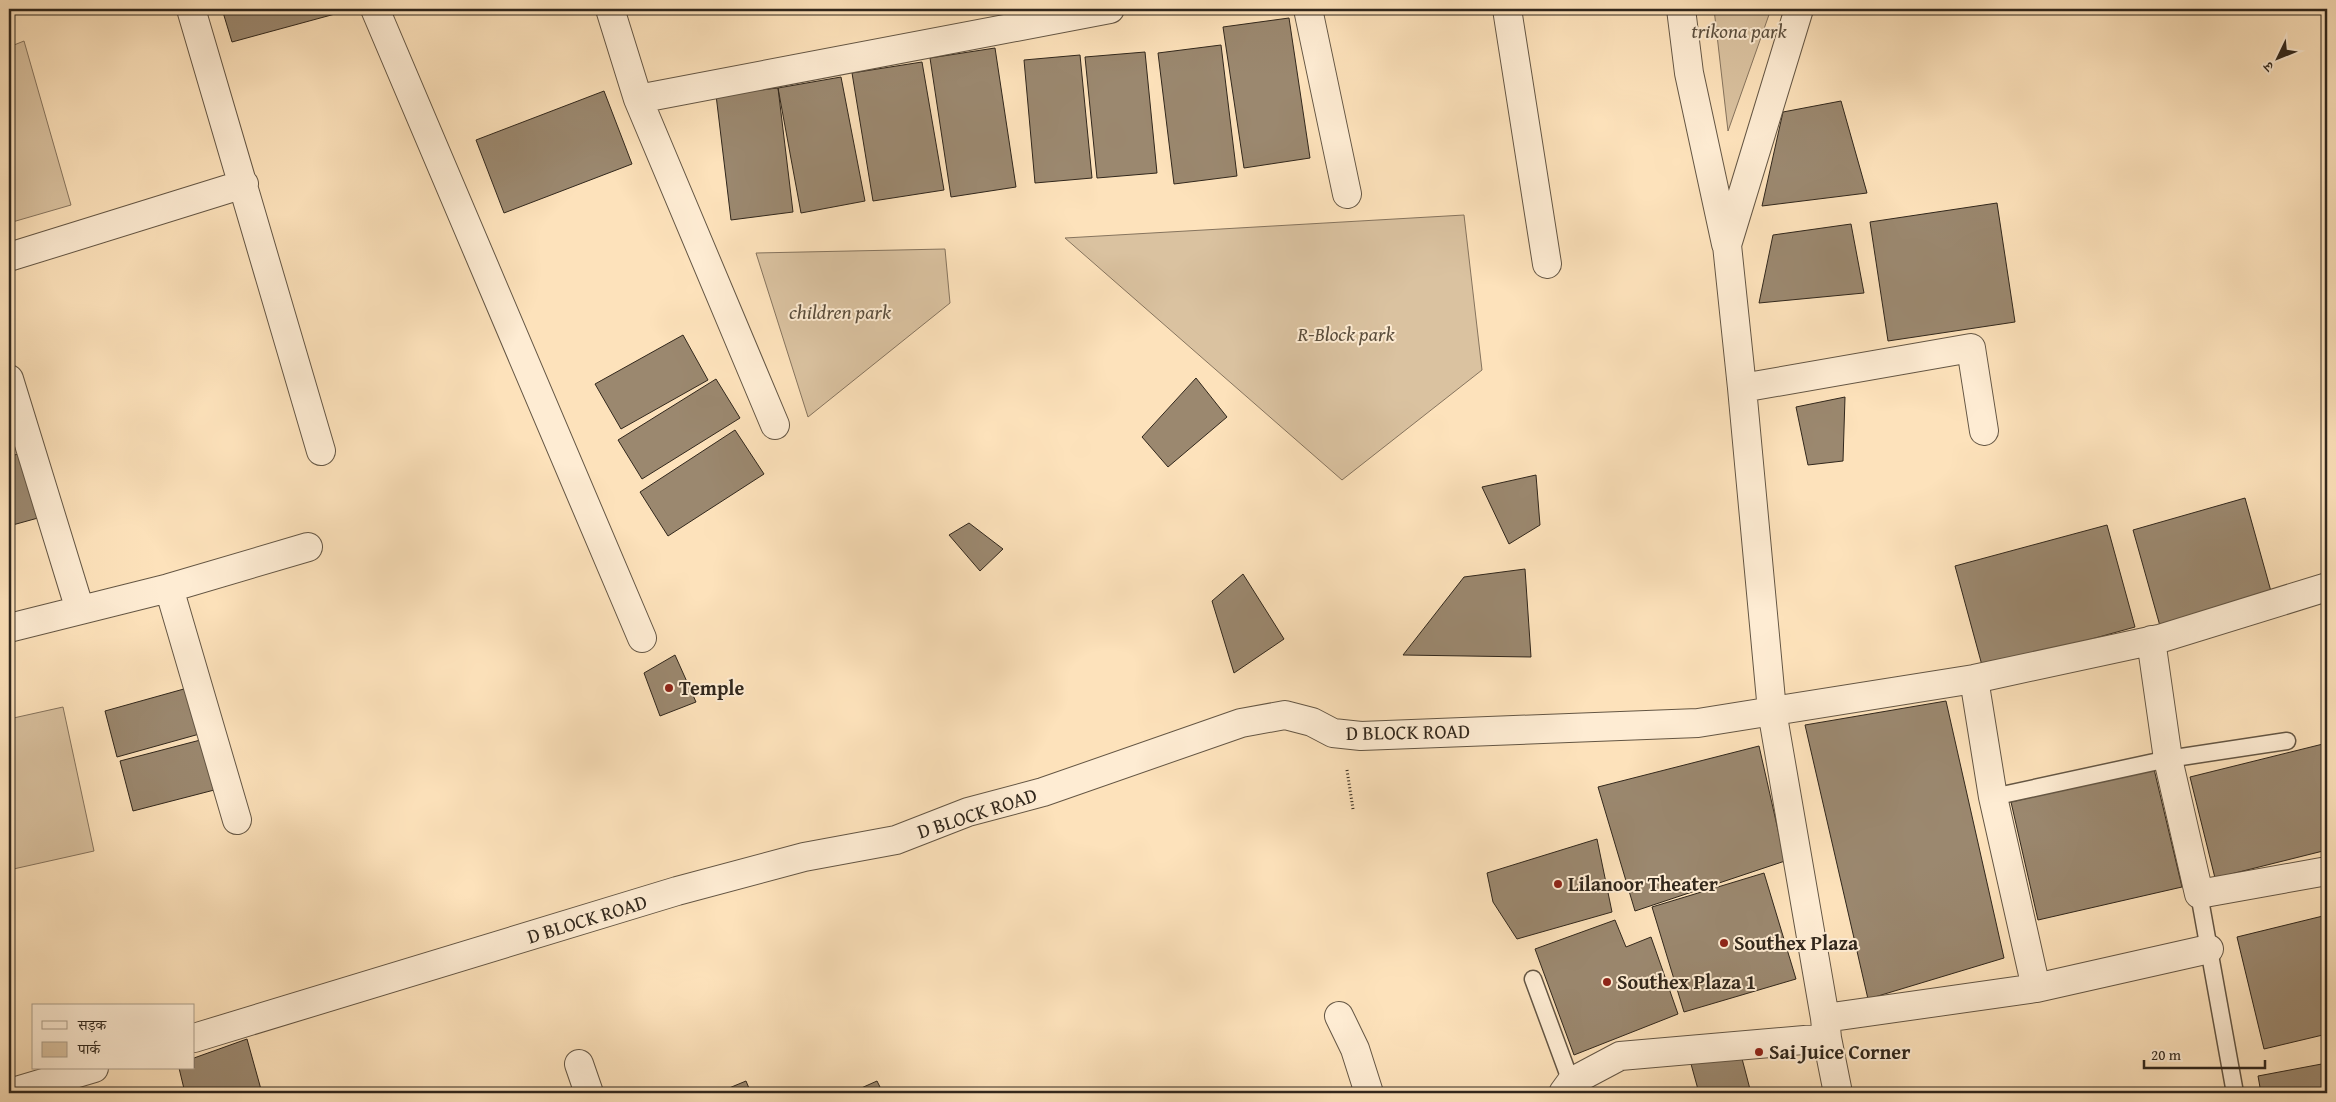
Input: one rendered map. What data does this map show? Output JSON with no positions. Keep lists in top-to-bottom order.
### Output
{
  "streets": {
    "street": ["D BLOCK ROAD"]
  },
  "parks": ["trikona park", "children park", "R-Block park"],
  "places": [
    "Temple",
    "Lilanoor Theater",
    "Southex Plaza",
    "Southex Plaza 1",
    "Sai Juice Corner"
  ],
  "legend": ["सड़क", "पार्क"],
  "scale_bar": "20 m",
  "north": "bottom left"
}
